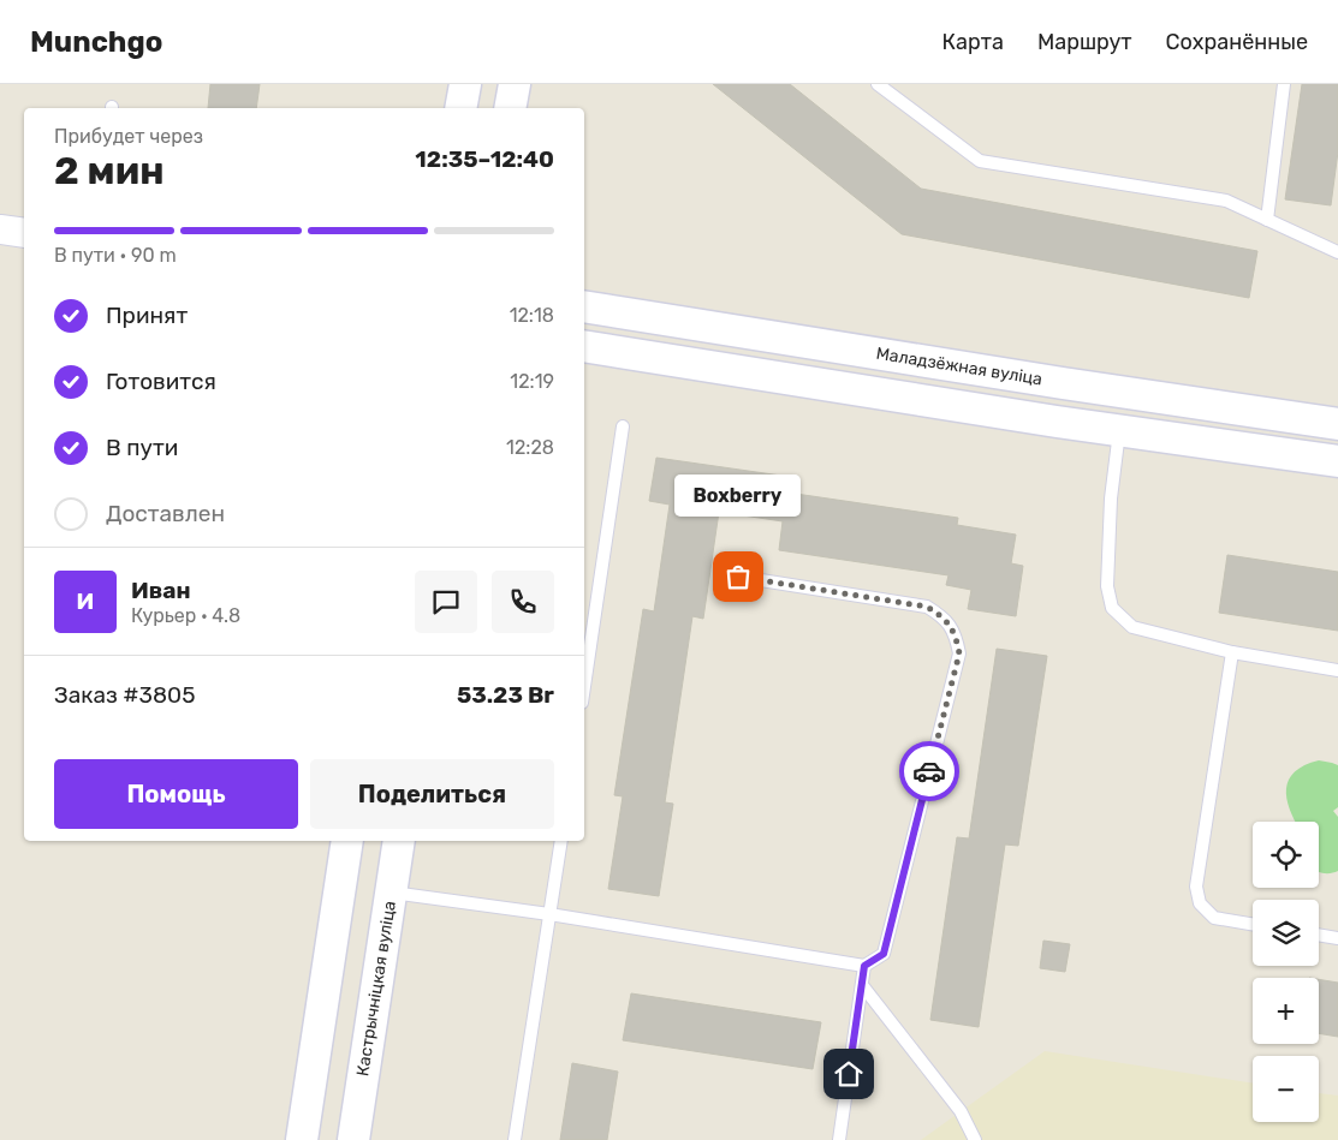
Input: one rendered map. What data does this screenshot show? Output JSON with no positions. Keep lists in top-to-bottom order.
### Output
{
  "streets": {
    "main road": ["Маладзёжная вуліца", "Кастрычніцкая вуліца"]
  },
  "places": ["Boxberry"],
  "page": {
    "header": "Munchgo",
    "nav": ["Карта", "Маршрут", "Сохранённые"],
    "heading": ["2 мин", "Прибудет через", "12:35–12:40"],
    "panel": [
      "Иван",
      "Курьер · 4.8",
      "Заказ #3805",
      "53.23 Br"
    ],
    "bar": "В пути · 90 m",
    "list": [
      ["Принят", "12:18"],
      ["Готовится", "12:19"],
      ["В пути", "12:28"],
      "Доставлен"
    ],
    "bubble": "Boxberry",
    "round": "И",
    "buttons": ["Помощь", "Поделиться"],
    "map_buttons": ["+", "−"]
  }
}
